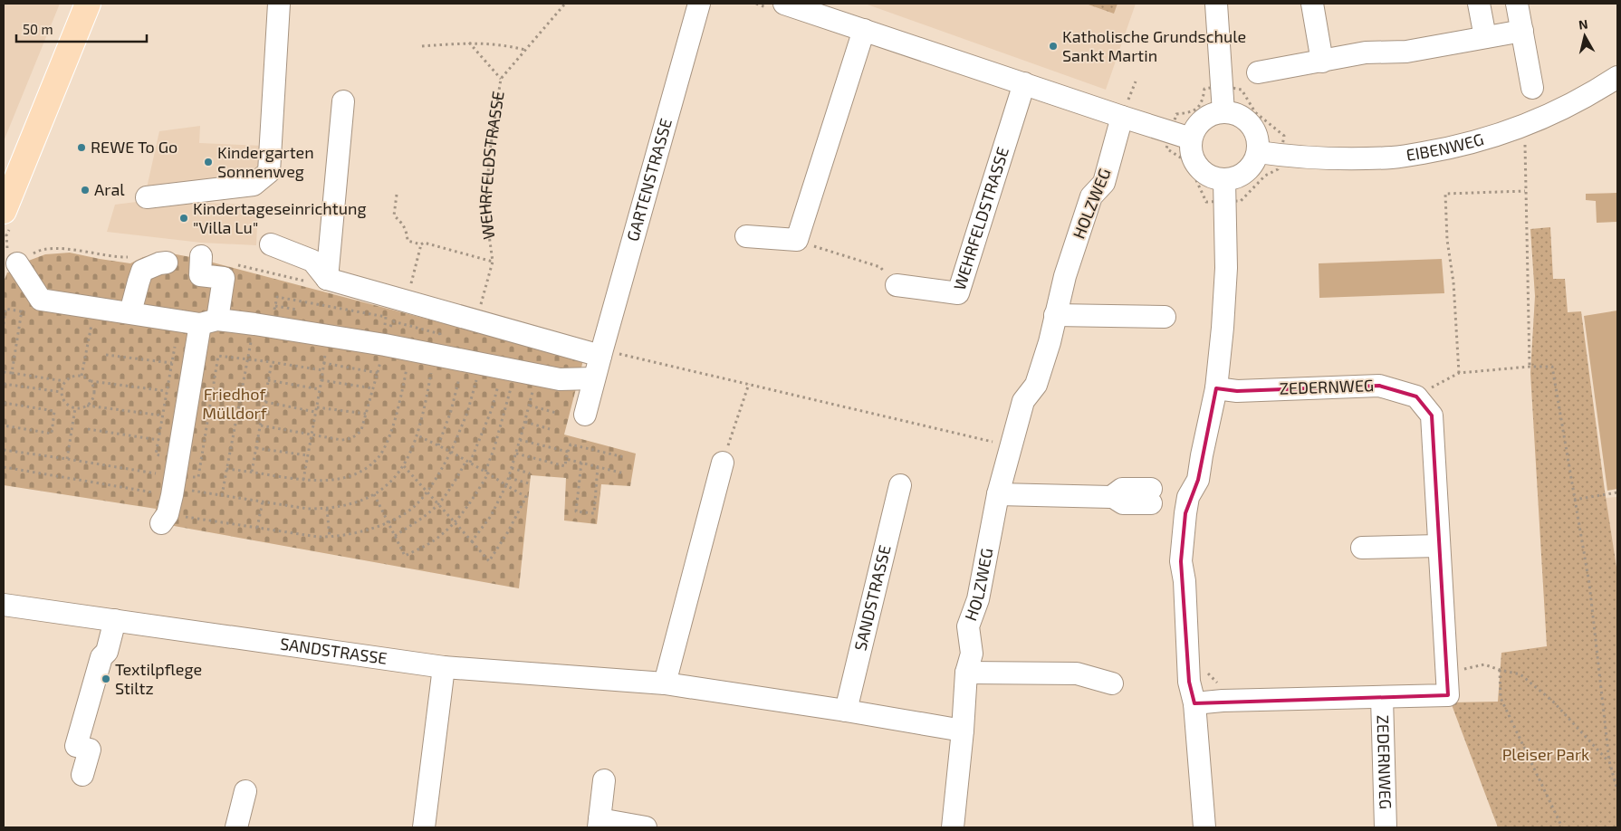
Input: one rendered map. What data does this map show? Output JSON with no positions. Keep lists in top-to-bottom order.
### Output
{
  "streets": {
    "street": [
      "EIBENWEG",
      "WEHRFELDSTRASSE",
      "GARTENSTRASSE",
      "HOLZWEG",
      "ZEDERNWEG",
      "SANDSTRASSE"
    ]
  },
  "crossings": [
    ["HOLZWEG", "SANDSTRASSE"]
  ],
  "parks": ["Friedhof Mülldorf", "Pleiser Park"],
  "places": [
    "Katholische Grundschule Sankt Martin",
    "REWE To Go",
    "Kindergarten Sonnenweg",
    "Aral",
    "Kindertageseinrichtung \"Villa Lu\"",
    "Textilpflege Stiltz"
  ],
  "scale_bar": "50 m",
  "north": "top"
}
